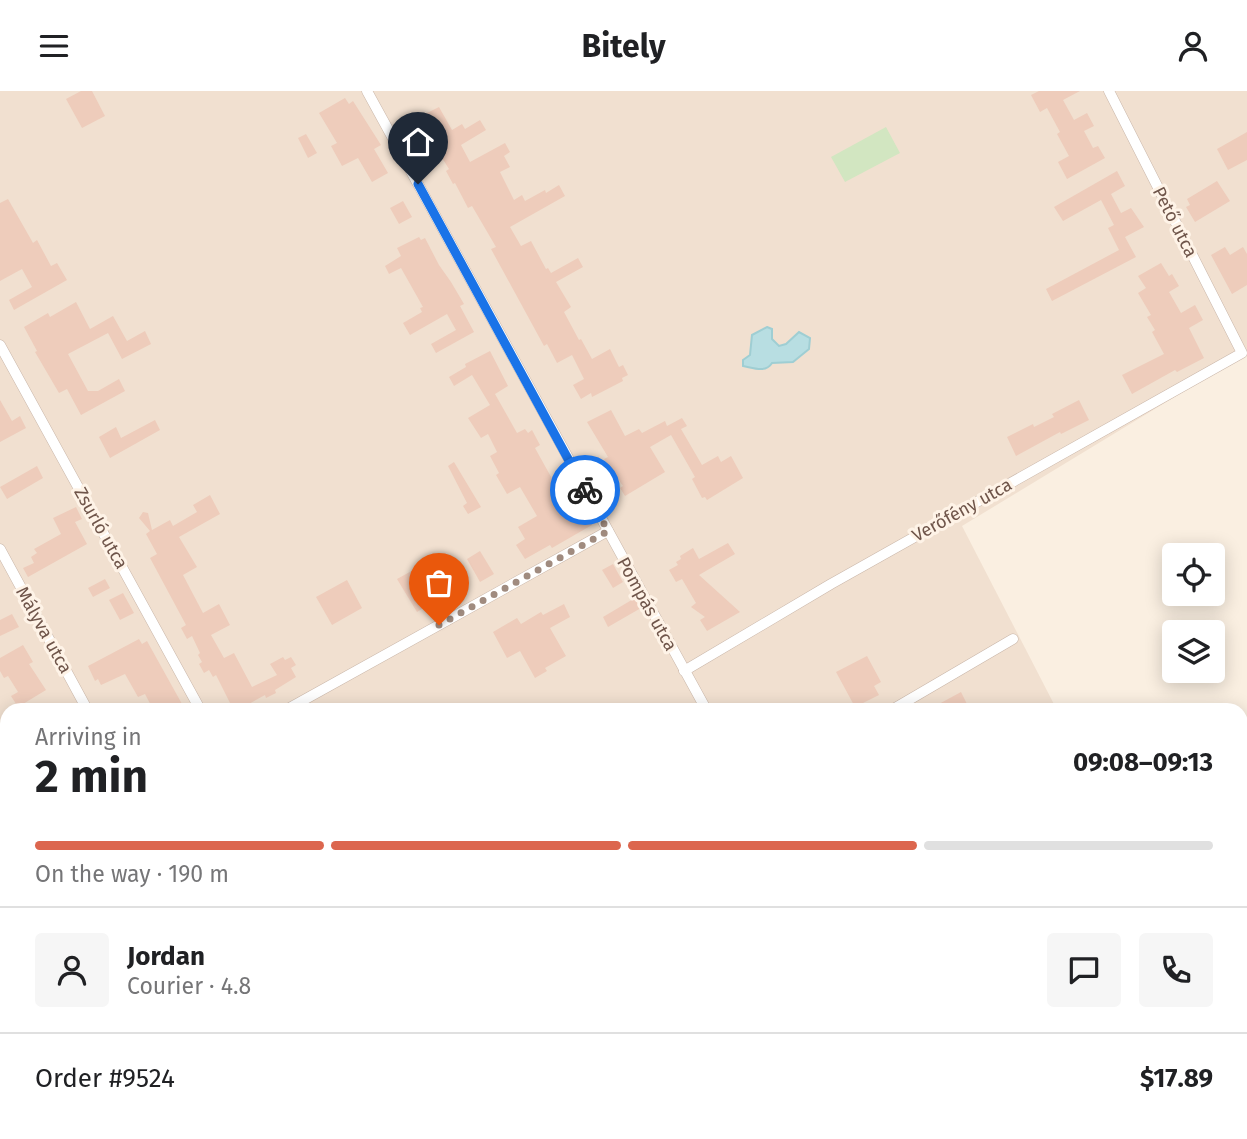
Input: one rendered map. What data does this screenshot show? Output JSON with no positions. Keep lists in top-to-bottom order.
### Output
{
  "streets": {
    "street": [
      "Pető utca",
      "Verőfény utca",
      "Zsurló utca",
      "Pompás utca",
      "Mályva utca"
    ]
  },
  "crossings": [
    ["Pető utca", "Verőfény utca"],
    ["Verőfény utca", "Pompás utca"]
  ],
  "page": {
    "header": "Bitely",
    "heading": ["2 min", "Arriving in", "09:08–09:13"],
    "panel": [
      "Jordan",
      "Courier · 4.8",
      "Order #9524",
      "$17.89"
    ],
    "bar": "On the way · 190 m"
  }
}
